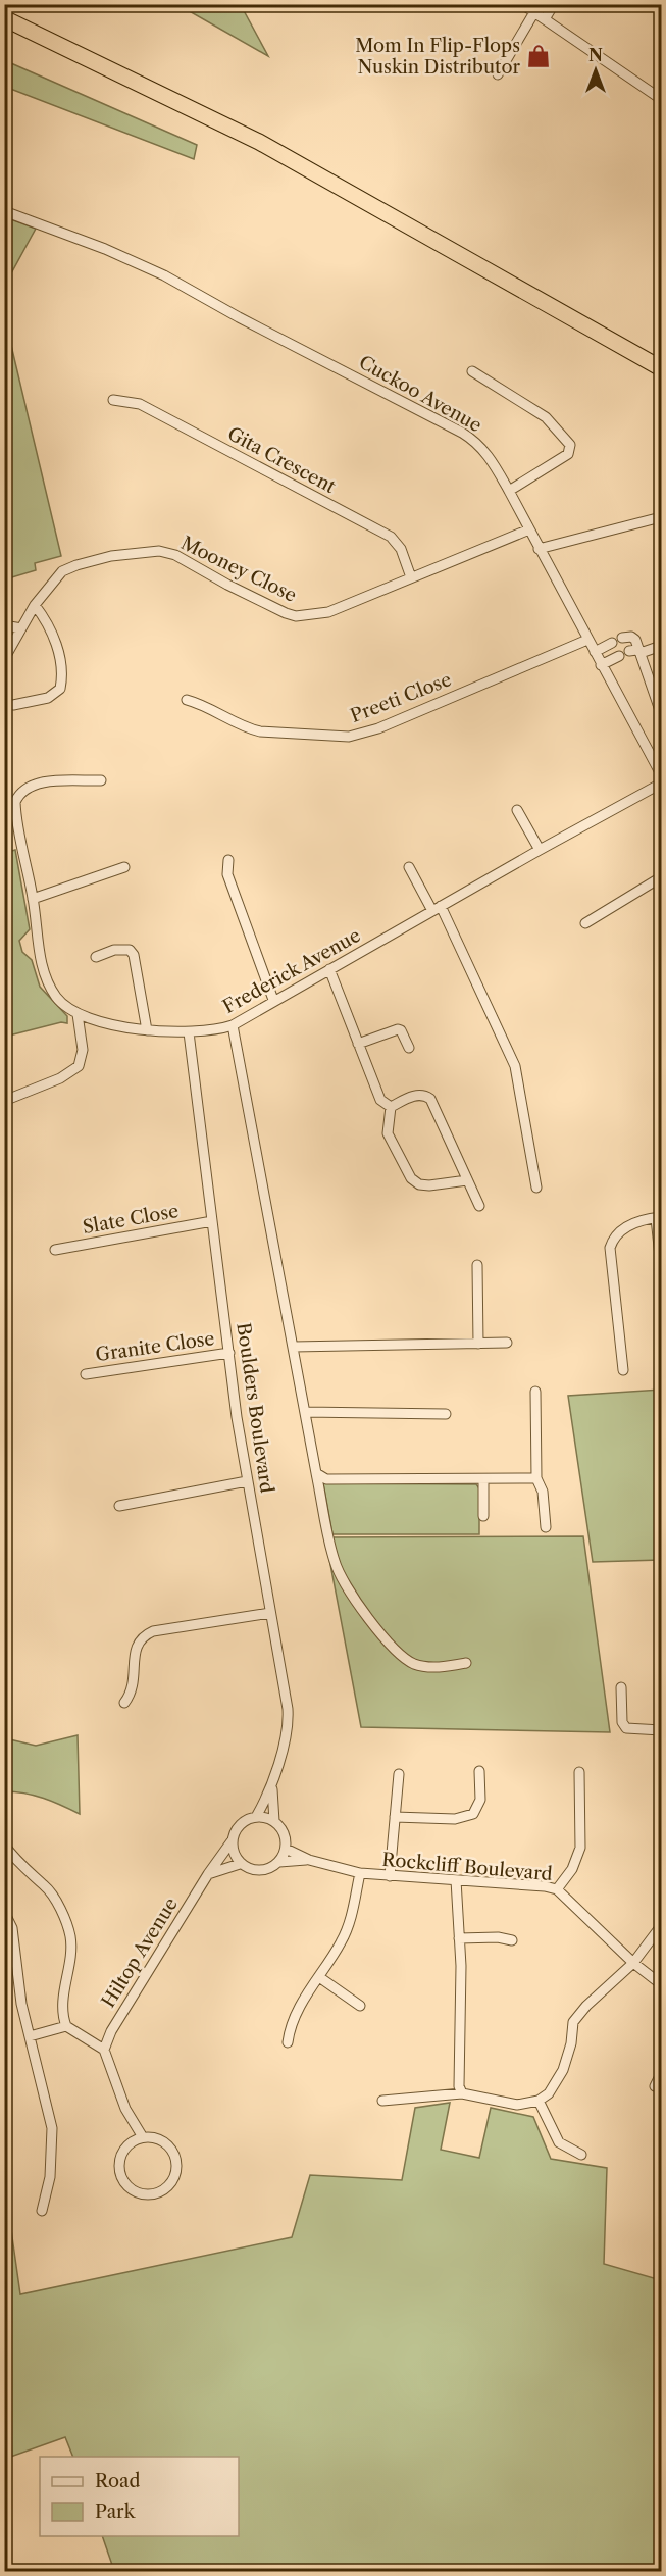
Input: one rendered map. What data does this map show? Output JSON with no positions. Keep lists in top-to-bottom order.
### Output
{
  "streets": {
    "street": [
      "Cuckoo Avenue",
      "Gita Crescent",
      "Mooney Close",
      "Preeti Close",
      "Frederick Avenue",
      "Slate Close",
      "Granite Close",
      "Boulders Boulevard",
      "Rockcliff Boulevard",
      "Hiltop Avenue"
    ]
  },
  "crossings": [
    ["Cuckoo Avenue", "Mooney Close"],
    ["Cuckoo Avenue", "Preeti Close"],
    ["Gita Crescent", "Mooney Close"],
    ["Frederick Avenue", "Boulders Boulevard"],
    ["Slate Close", "Boulders Boulevard"],
    ["Granite Close", "Boulders Boulevard"],
    ["Boulders Boulevard", "Rockcliff Boulevard"],
    ["Boulders Boulevard", "Hiltop Avenue"],
    ["Rockcliff Boulevard", "Hiltop Avenue"]
  ],
  "places": {
    "shop": ["Mom In Flip-Flops Nuskin Distributor"]
  },
  "legend": ["Road", "Park"],
  "north": "top"
}
